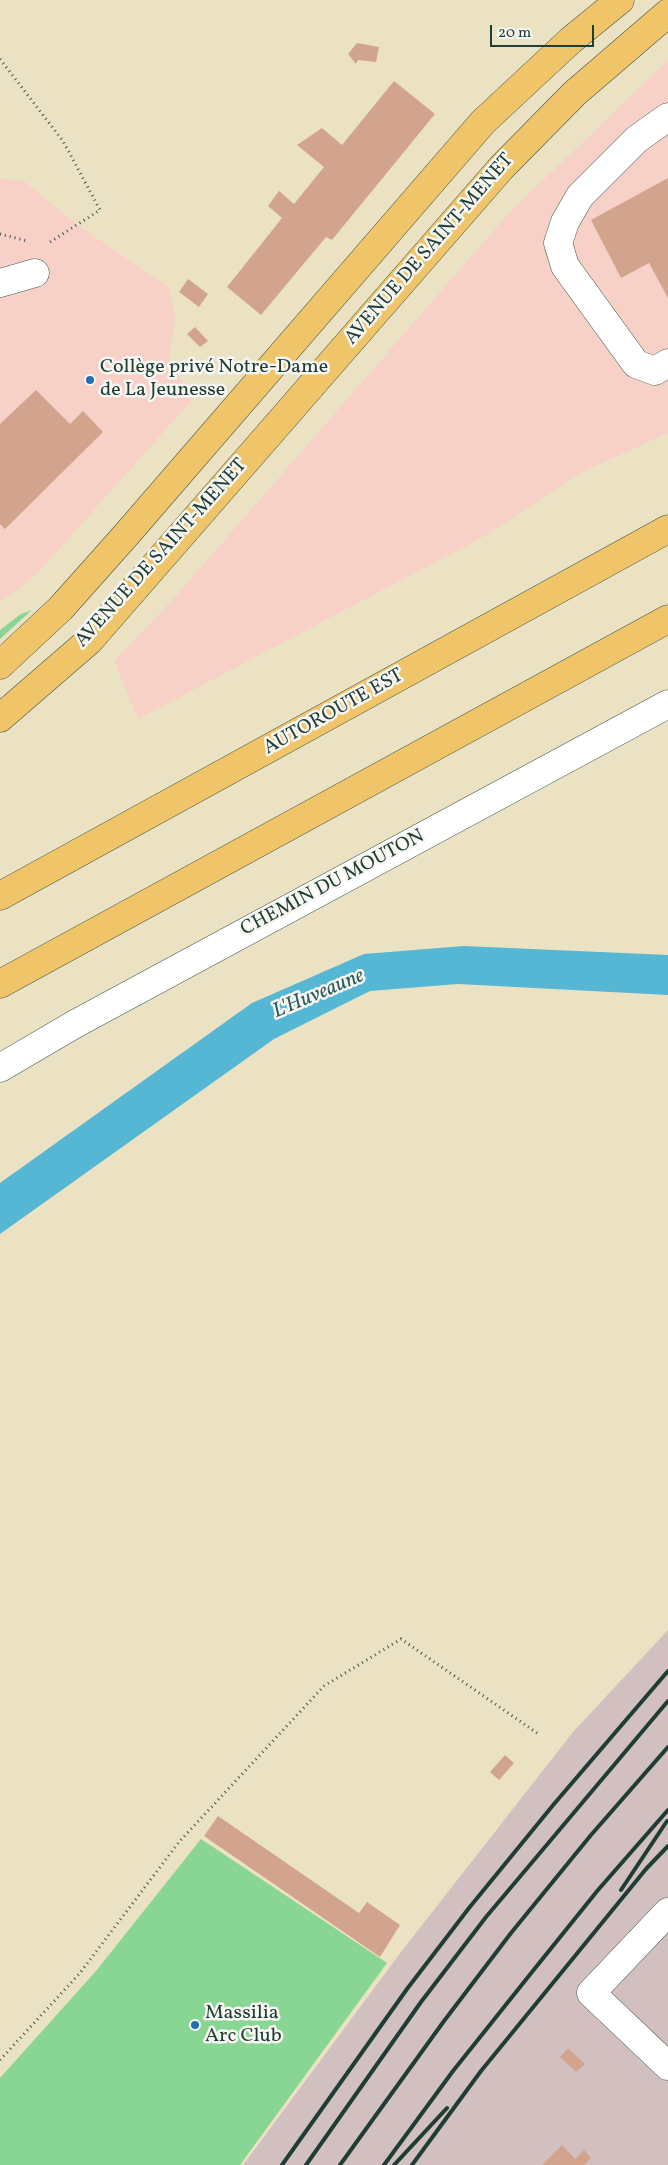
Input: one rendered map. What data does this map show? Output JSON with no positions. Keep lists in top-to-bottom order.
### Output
{
  "streets": {
    "main road": ["AVENUE DE SAINT-MENET", "AUTOROUTE EST"],
    "street": ["CHEMIN DU MOUTON"]
  },
  "water": ["L'Huveaune"],
  "places": ["Collège privé Notre-Dame de La Jeunesse", "Massilia Arc Club"],
  "scale_bar": "20 m"
}
